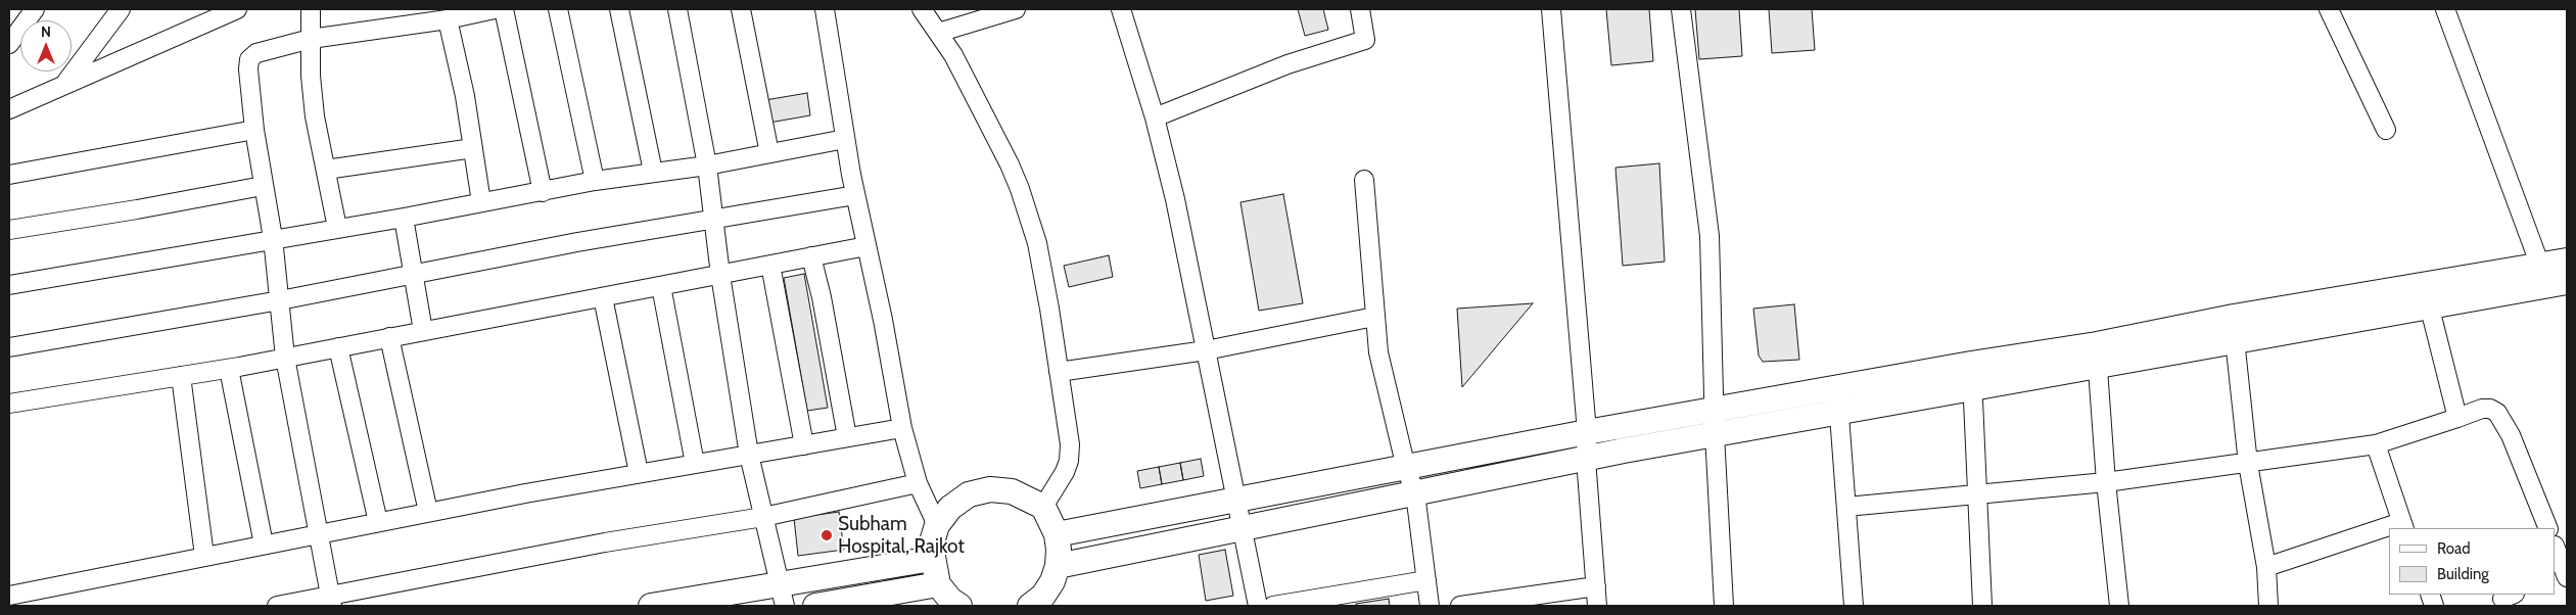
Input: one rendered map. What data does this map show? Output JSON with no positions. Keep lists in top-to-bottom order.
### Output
{
  "places": ["Subham Hospital, Rajkot"],
  "legend": ["Road", "Building"],
  "north": "top"
}
